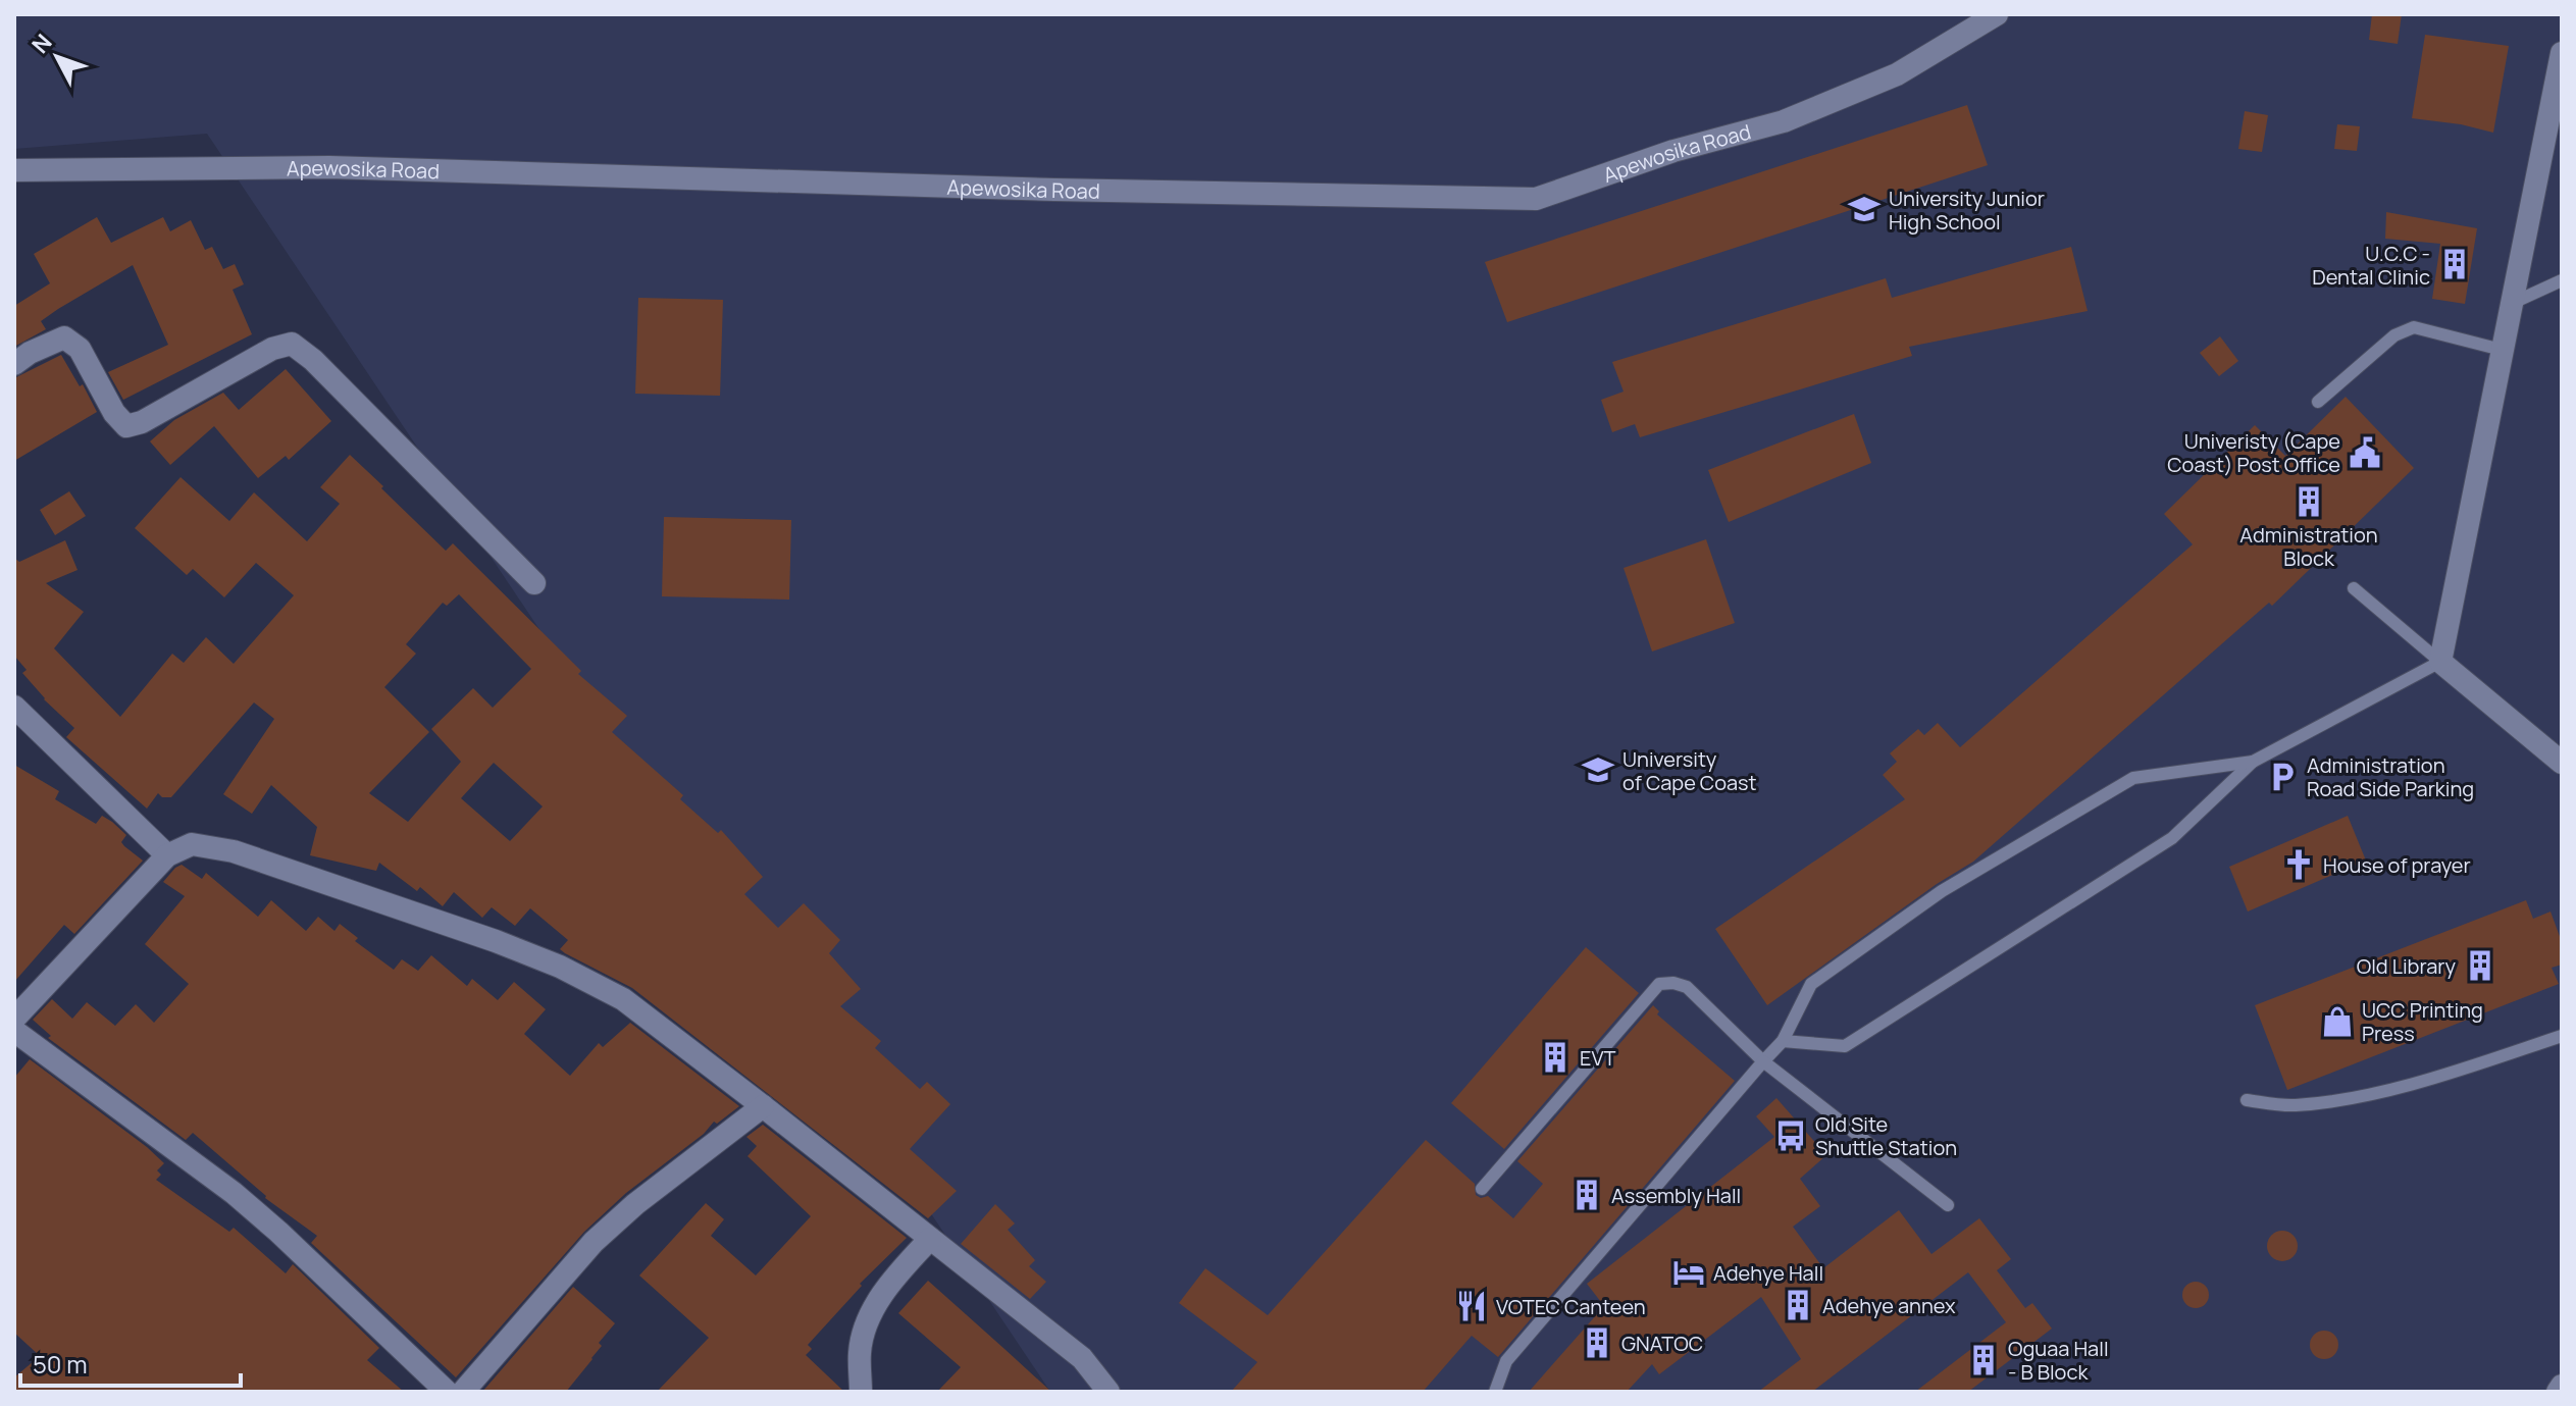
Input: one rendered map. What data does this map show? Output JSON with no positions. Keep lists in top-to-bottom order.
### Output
{
  "streets": {
    "street": ["Apewosika Road"]
  },
  "places": {
    "school or university": ["University Junior High School", "University of Cape Coast"],
    "building": [
      "U.C.C - Dental Clinic",
      "Administration Block",
      "Old Library",
      "EVT",
      "Assembly Hall",
      "Adehye annex",
      "GNATOC",
      "Oguaa Hall - B Block"
    ],
    "public building": ["Univeristy (Cape Coast) Post Office"],
    "parking": ["Administration Road Side Parking"],
    "church": ["House of prayer"],
    "shop": ["UCC Printing Press"],
    "bus stop": ["Old Site Shuttle Station"],
    "hotel": ["Adehye Hall"],
    "restaurant": ["VOTEC Canteen"]
  },
  "scale_bar": "50 m",
  "north": "top left"
}
